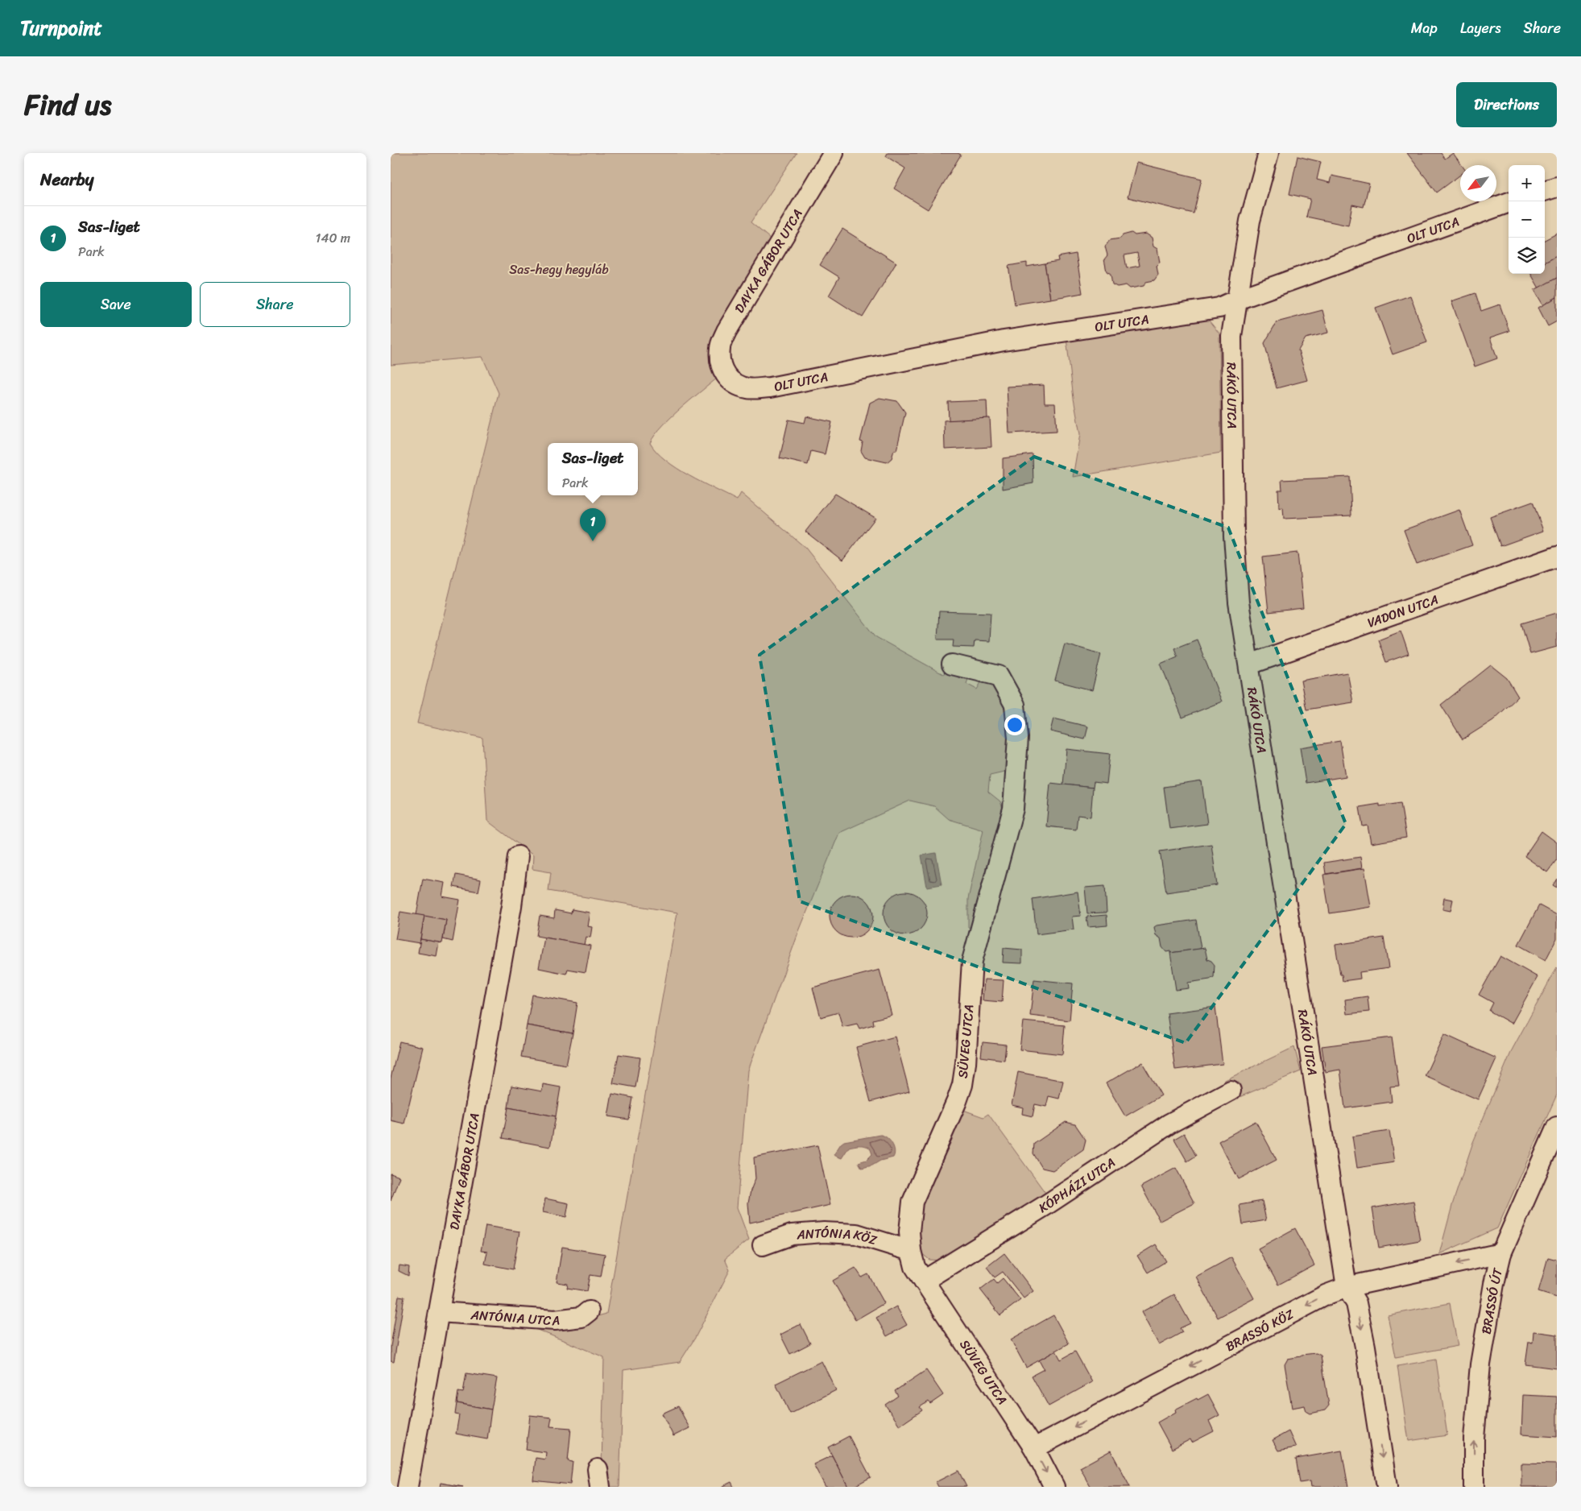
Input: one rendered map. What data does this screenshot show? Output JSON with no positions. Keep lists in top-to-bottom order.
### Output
{
  "streets": {
    "street": [
      "OLT UTCA",
      "DAYKA GÁBOR UTCA",
      "RÁKÓ UTCA",
      "VADON UTCA",
      "SÜVEG UTCA",
      "KÓPHÁZI UTCA",
      "ANTÓNIA KÖZ",
      "BRASSÓ ÚT",
      "ANTÓNIA UTCA",
      "BRASSÓ KÖZ"
    ]
  },
  "crossings": [
    ["OLT UTCA", "DAYKA GÁBOR UTCA"],
    ["OLT UTCA", "RÁKÓ UTCA"],
    ["DAYKA GÁBOR UTCA", "ANTÓNIA UTCA"],
    ["RÁKÓ UTCA", "VADON UTCA"],
    ["RÁKÓ UTCA", "BRASSÓ KÖZ"],
    ["SÜVEG UTCA", "KÓPHÁZI UTCA"],
    ["SÜVEG UTCA", "ANTÓNIA KÖZ"],
    ["SÜVEG UTCA", "BRASSÓ KÖZ"],
    ["BRASSÓ ÚT", "BRASSÓ KÖZ"]
  ],
  "one_way": ["BRASSÓ KÖZ"],
  "parks": ["Sas-hegy hegyláb"],
  "north": "bottom left",
  "page": {
    "header": "Turnpoint",
    "nav": ["Map", "Layers", "Share"],
    "title": "Find us",
    "buttons": [
      "Directions",
      ["Save", "Share"]
    ],
    "heading": "Nearby",
    "map_buttons": ["+", "−"],
    "list": [
      {
        "mark": "1",
        "name": "Sas-liget",
        "note": "Park",
        "value": "140 m"
      }
    ],
    "popup": ["Sas-liget", "Park"],
    "pins": "1"
  }
}
